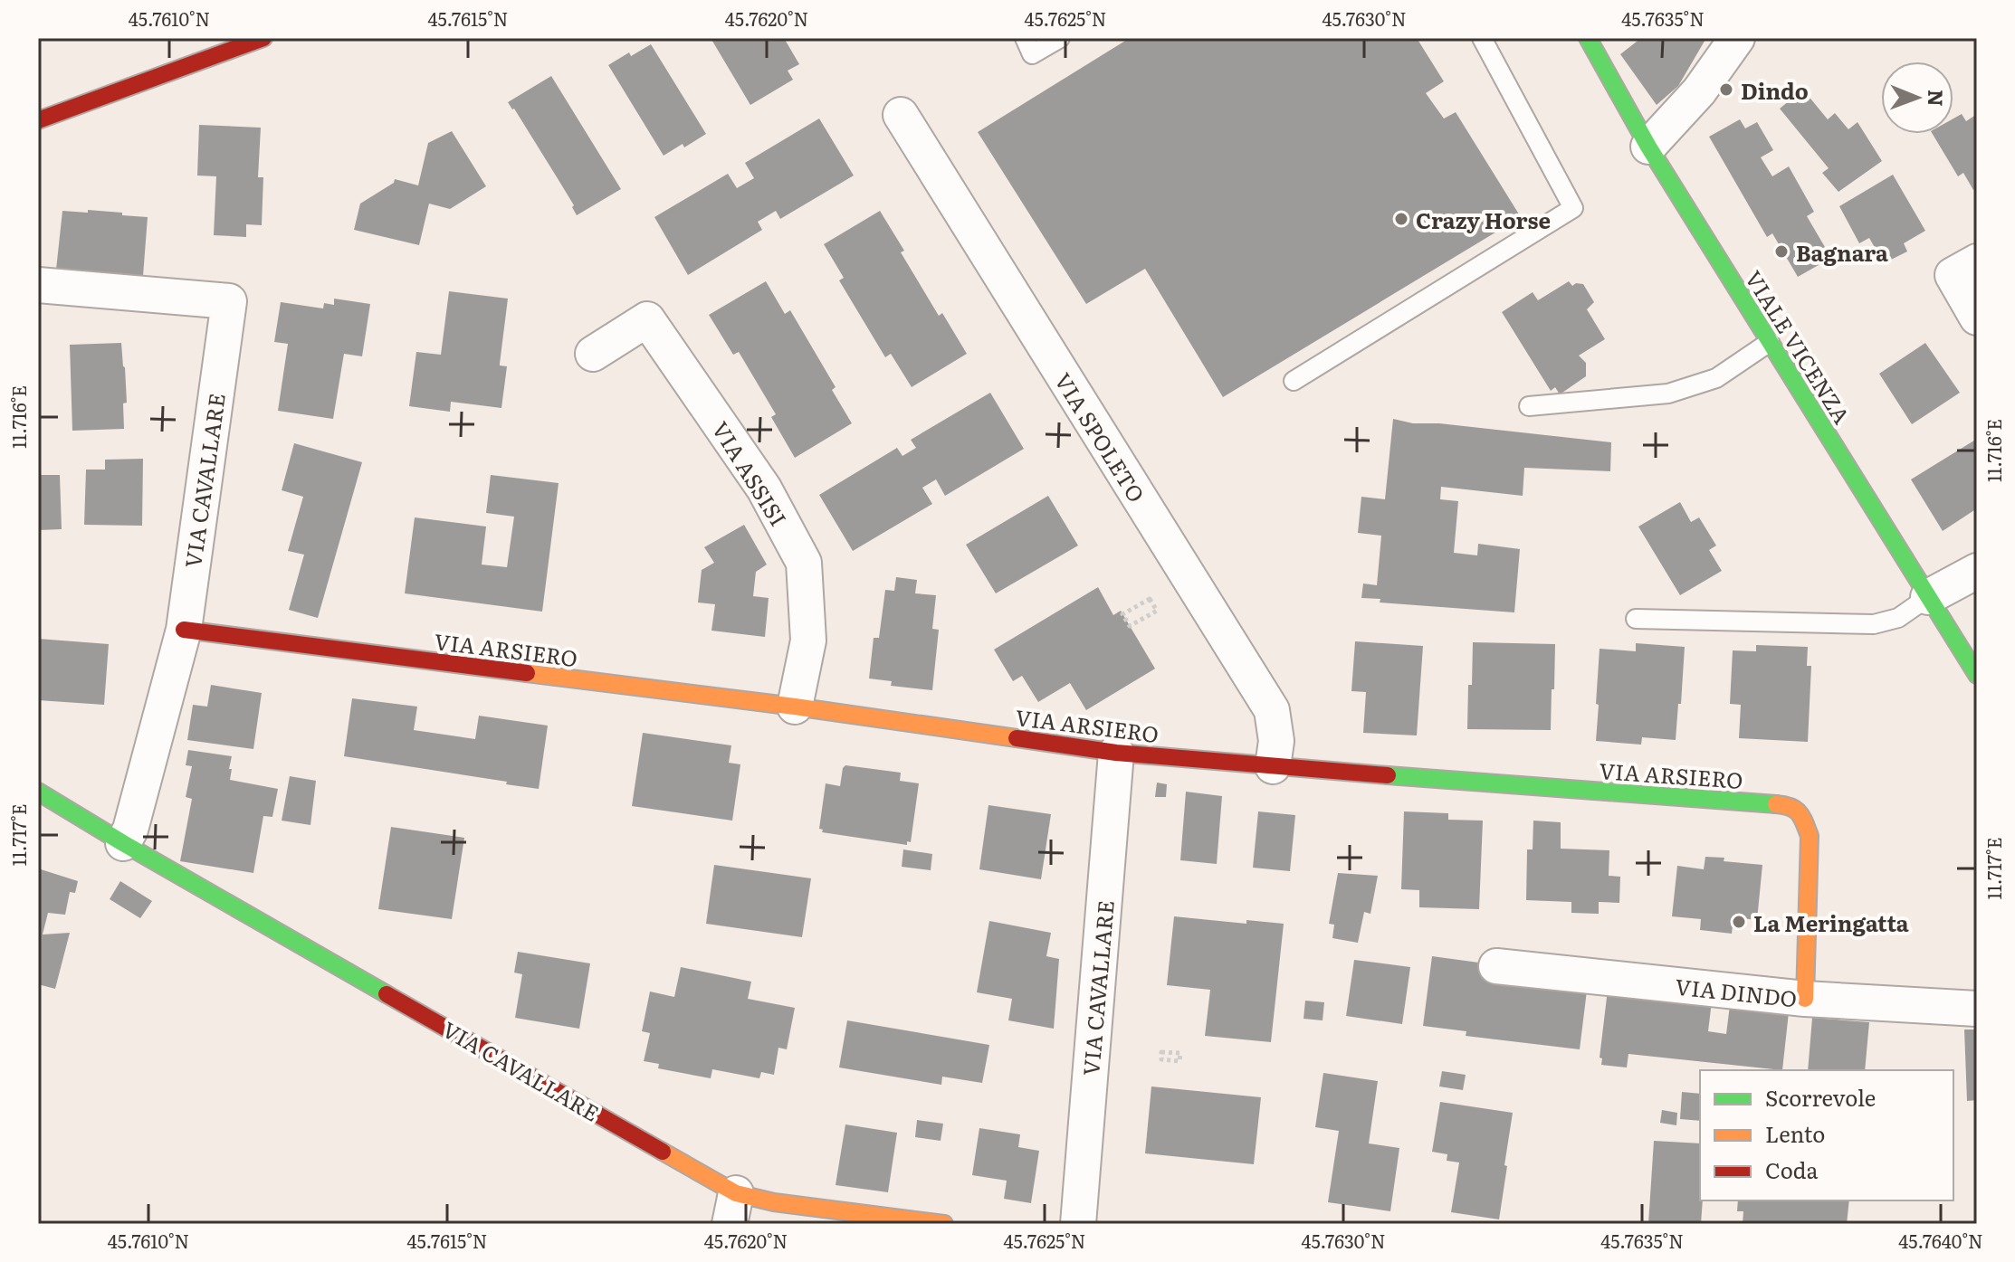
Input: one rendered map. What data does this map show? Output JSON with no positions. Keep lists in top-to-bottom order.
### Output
{
  "streets": {
    "street": [
      "VIALE VICENZA",
      "VIA SPOLETO",
      "VIA ASSISI",
      "VIA CAVALLARE",
      "VIA ARSIERO",
      "VIA DINDO"
    ]
  },
  "crossings": [
    ["VIA SPOLETO", "VIA ARSIERO"],
    ["VIA ASSISI", "VIA ARSIERO"],
    ["VIA CAVALLARE", "VIA ARSIERO"],
    ["VIA ARSIERO", "VIA DINDO"]
  ],
  "places": [
    "Dindo",
    "Crazy Horse",
    "Bagnara",
    "La Meringatta"
  ],
  "legend": ["Scorrevole", "Lento", "Coda"],
  "north": "right",
  "coordinates": [
    "45.7610°N",
    "45.7615°N",
    "45.7620°N",
    "45.7625°N",
    "45.7630°N",
    "45.7635°N",
    "11.716°E",
    "11.717°E",
    "45.7640°N"
  ]
}
